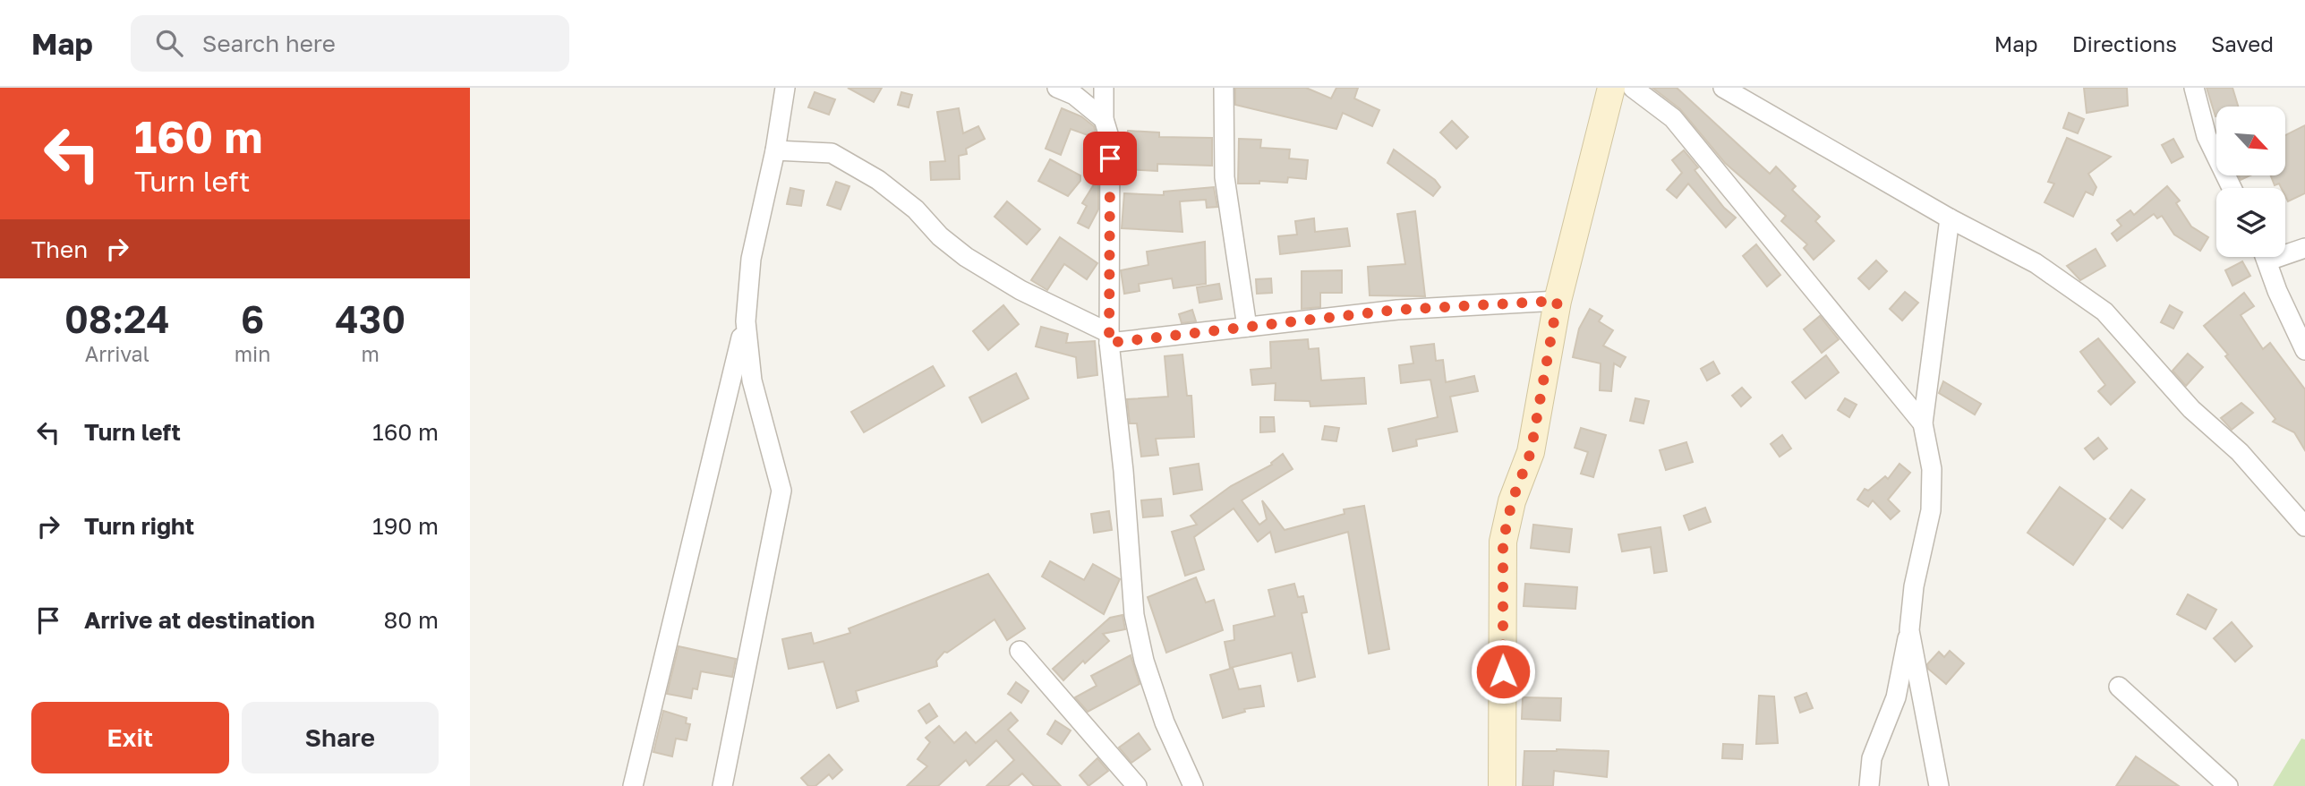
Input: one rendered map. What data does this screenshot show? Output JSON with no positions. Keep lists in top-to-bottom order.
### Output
{
  "north": "bottom right",
  "page": {
    "header": "Map",
    "search": "Search here",
    "nav": ["Map", "Directions", "Saved"],
    "turn": ["160 m", "Turn left"],
    "then": "Then",
    "eta": [
      "08:24",
      "Arrival",
      "6",
      "min",
      "430",
      "m"
    ],
    "list": [
      {
        "name": "Turn left",
        "value": "160 m"
      },
      {
        "name": "Turn right",
        "value": "190 m"
      },
      {
        "name": "Arrive at destination",
        "value": "80 m"
      }
    ],
    "buttons": ["Exit", "Share"]
  }
}
